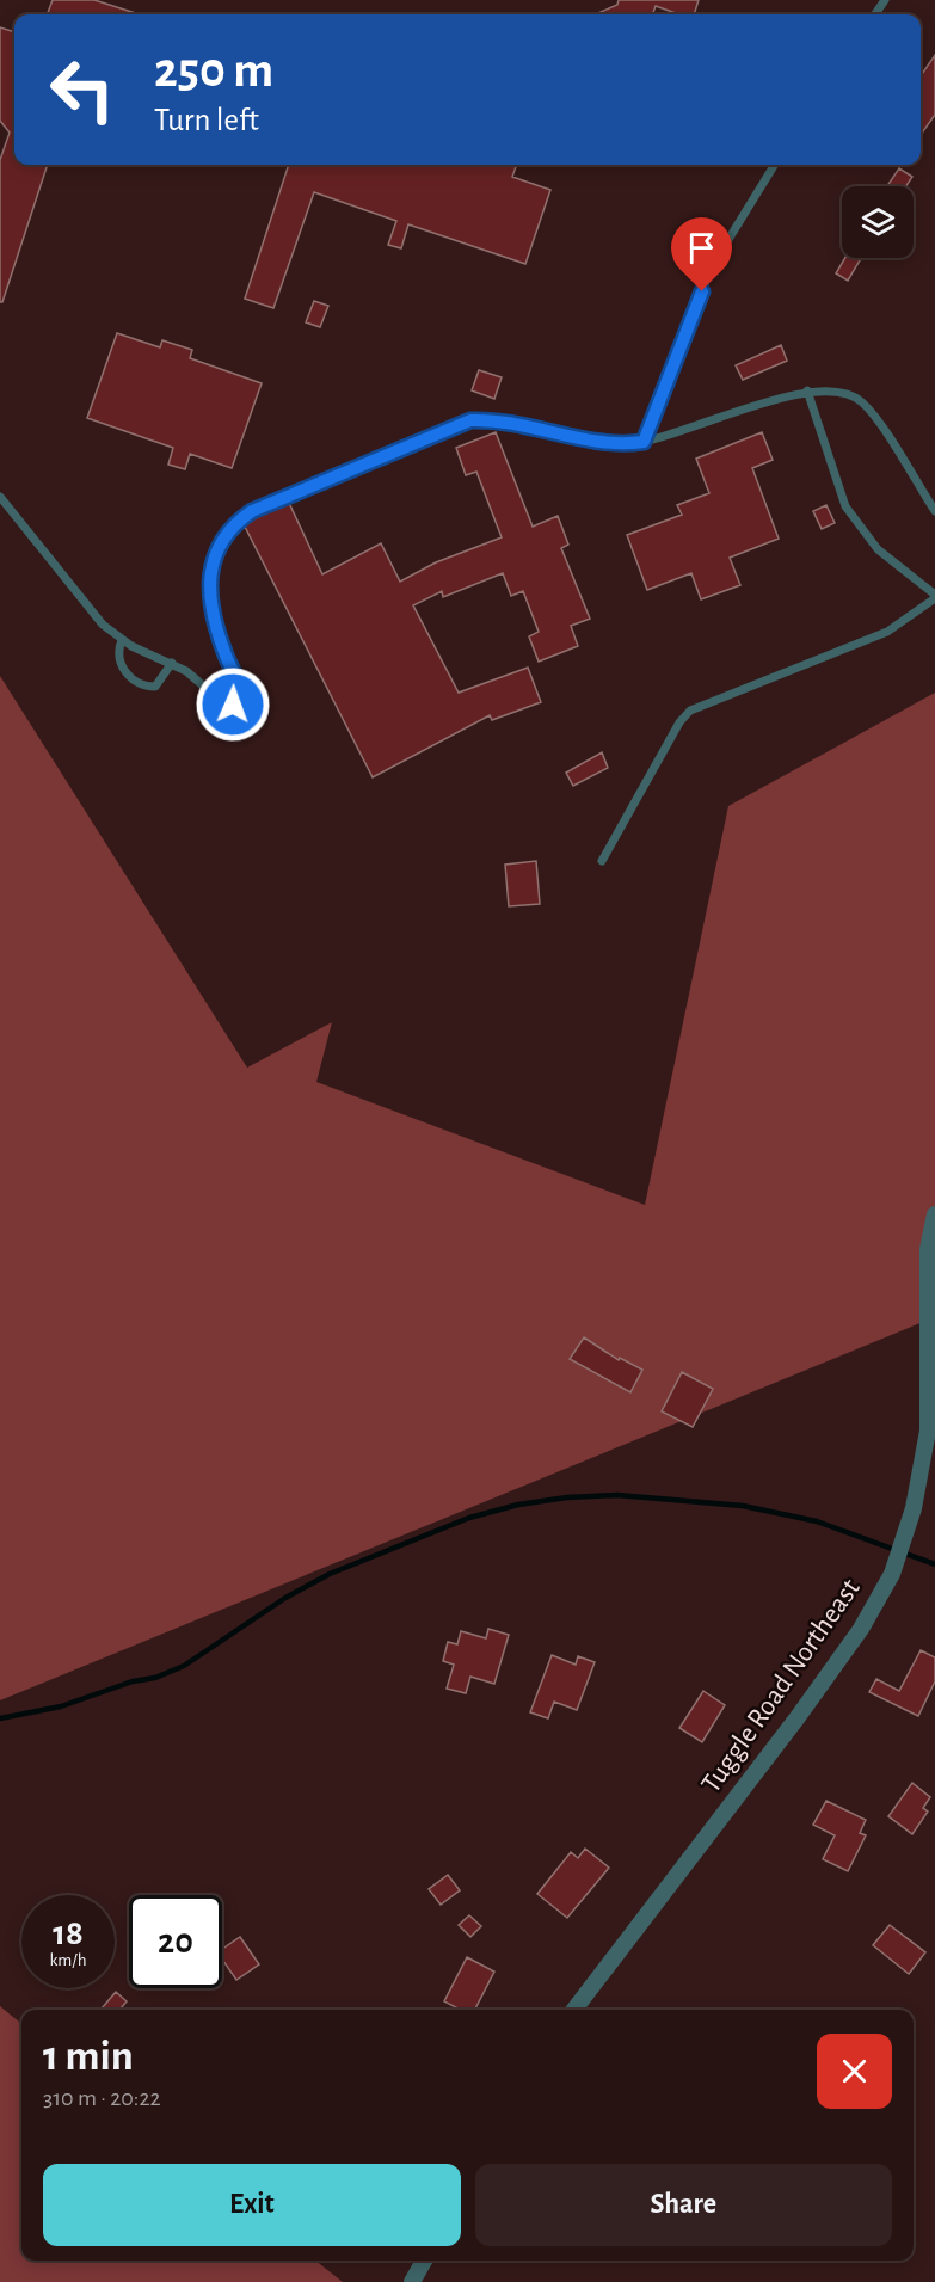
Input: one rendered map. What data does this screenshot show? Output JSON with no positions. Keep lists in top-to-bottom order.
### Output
{
  "streets": {
    "street": ["Tuggle Road Northeast"]
  },
  "page": {
    "turn": ["250 m", "Turn left"],
    "speed": "18 km/h",
    "limit": "20",
    "heading": ["1 min", "310 m · 20:22"],
    "buttons": ["Exit", "Share"]
  }
}
